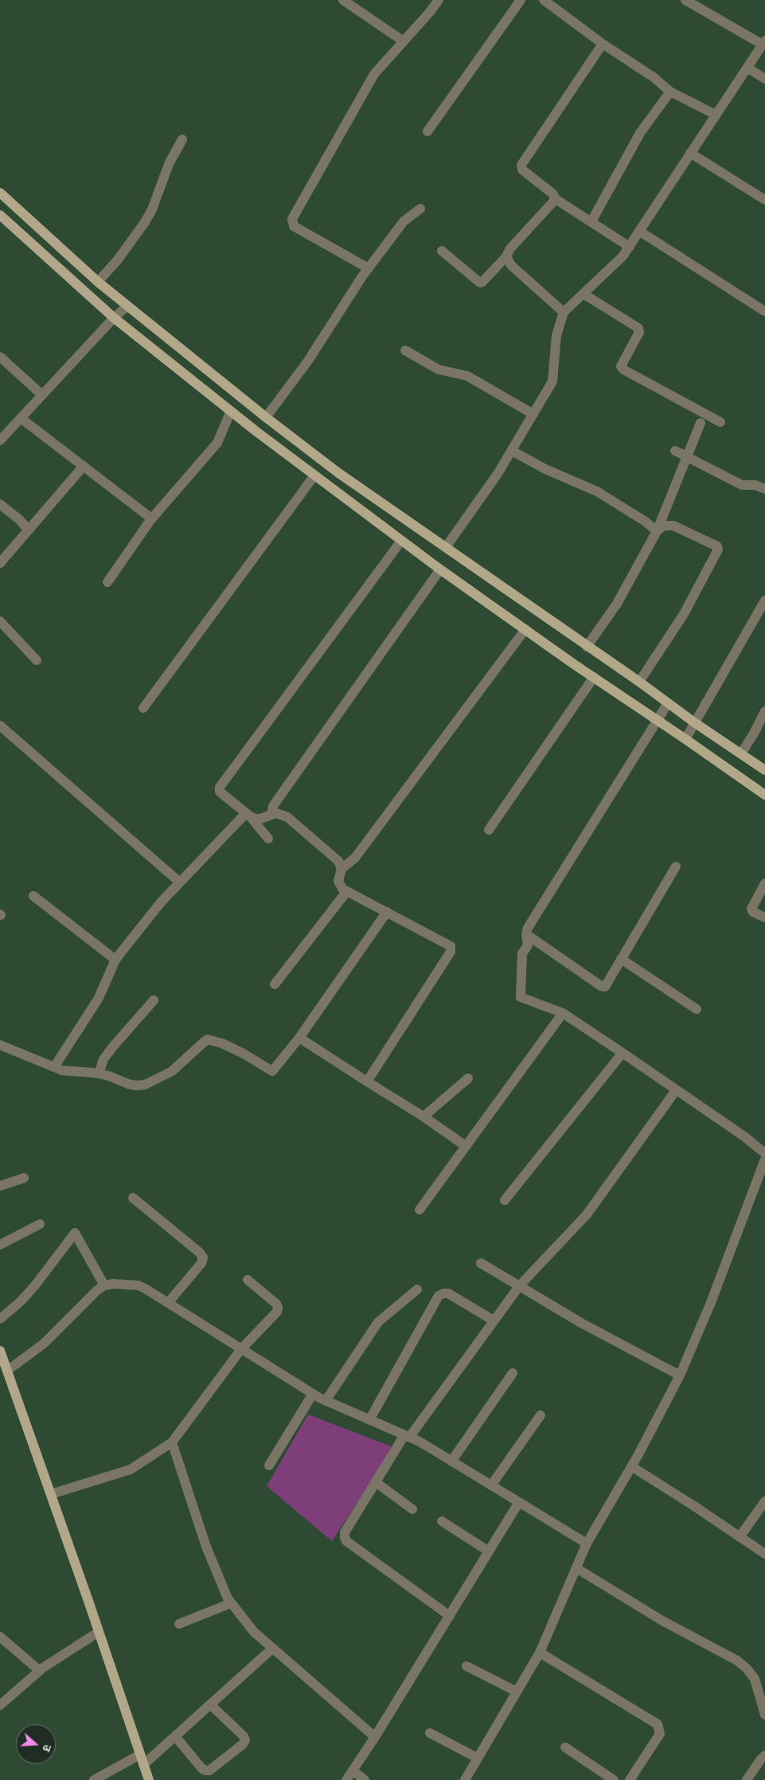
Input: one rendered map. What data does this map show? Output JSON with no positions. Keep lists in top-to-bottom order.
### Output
{
  "north": "right"
}
